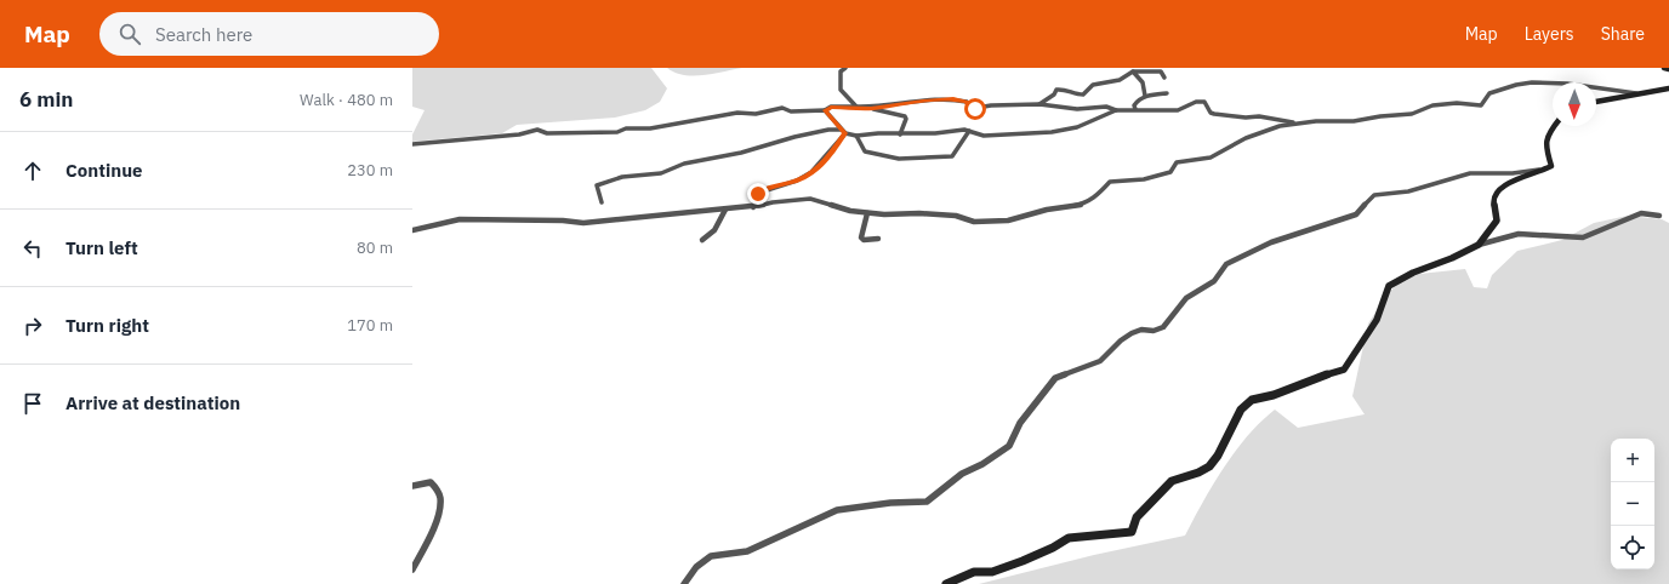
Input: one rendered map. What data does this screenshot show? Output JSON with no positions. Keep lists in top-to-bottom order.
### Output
{
  "north": "bottom",
  "page": {
    "header": "Map",
    "search": "Search here",
    "nav": ["Map", "Layers", "Share"],
    "heading": ["6 min", "Walk · 480 m"],
    "list": [
      ["Continue", "230 m"],
      ["Turn left", "80 m"],
      ["Turn right", "170 m"],
      "Arrive at destination"
    ],
    "map_buttons": ["+", "−"]
  }
}
